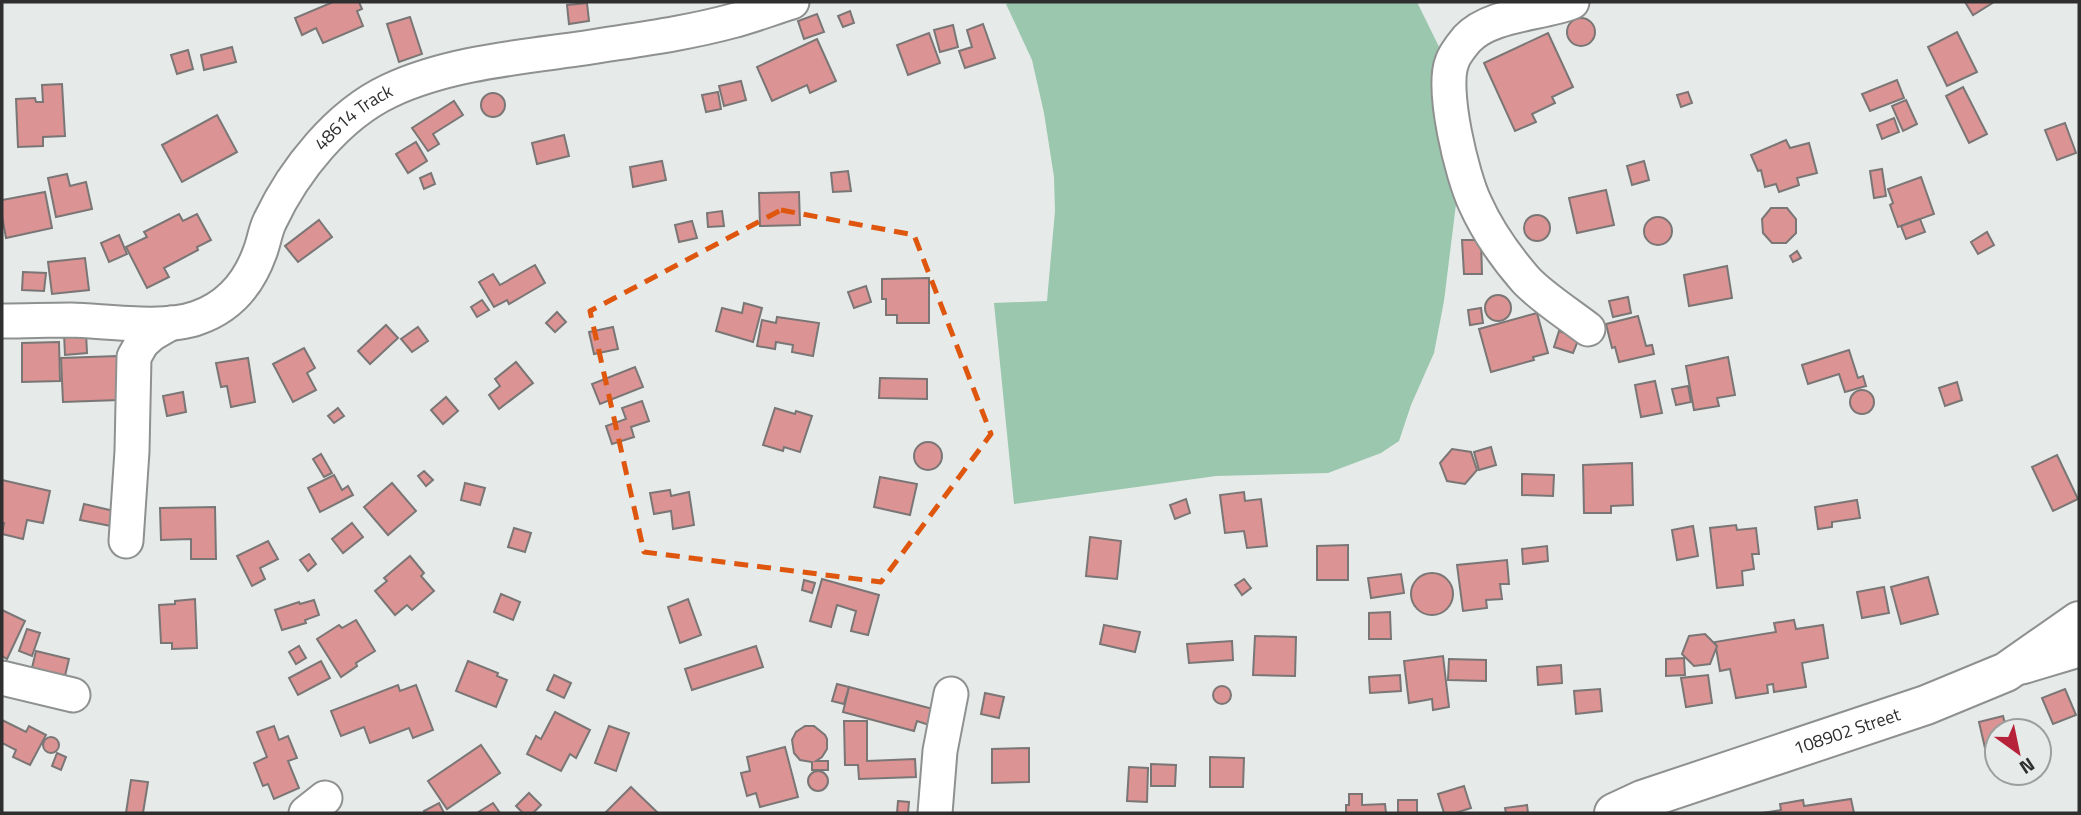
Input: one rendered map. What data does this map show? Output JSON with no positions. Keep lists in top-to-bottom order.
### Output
{
  "streets": {
    "street": ["48614 Track", "108902 Street"]
  },
  "north": "bottom right"
}
